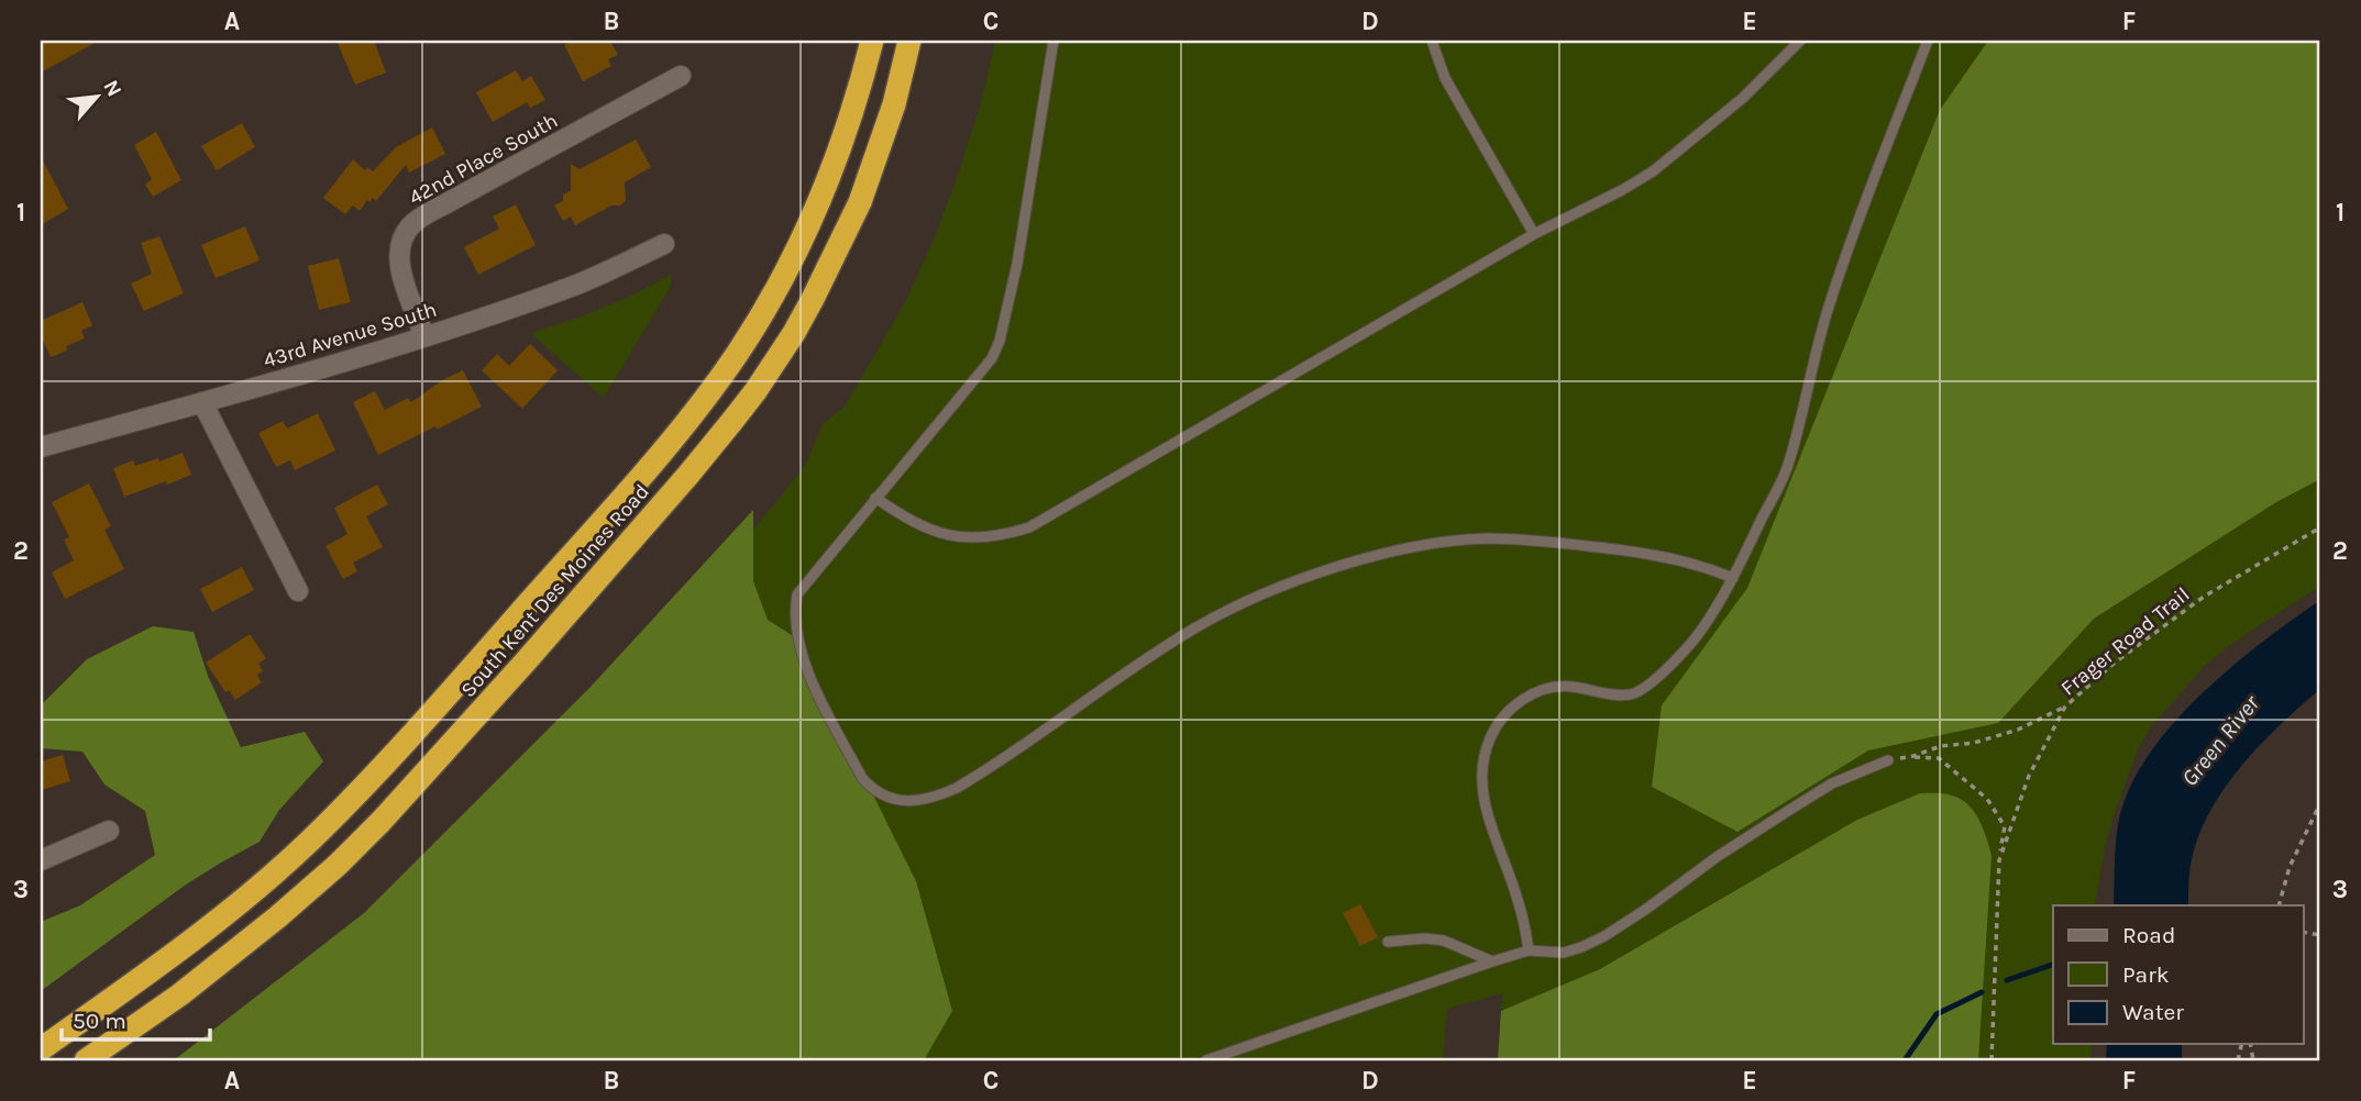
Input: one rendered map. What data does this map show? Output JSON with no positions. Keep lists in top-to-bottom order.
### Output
{
  "streets": {
    "highway": ["South Kent Des Moines Road"],
    "street": ["42nd Place South", "43rd Avenue South"],
    "path": ["Frager Road Trail"]
  },
  "crossings": [
    ["42nd Place South", "43rd Avenue South"]
  ],
  "water": ["Green River"],
  "legend": ["Road", "Park", "Water"],
  "scale_bar": "50 m",
  "north": "top right",
  "grid": {
    "columns": [
      "A",
      "B",
      "C",
      "D",
      "E",
      "F"
    ],
    "rows": ["1", "2", "3"]
  }
}
